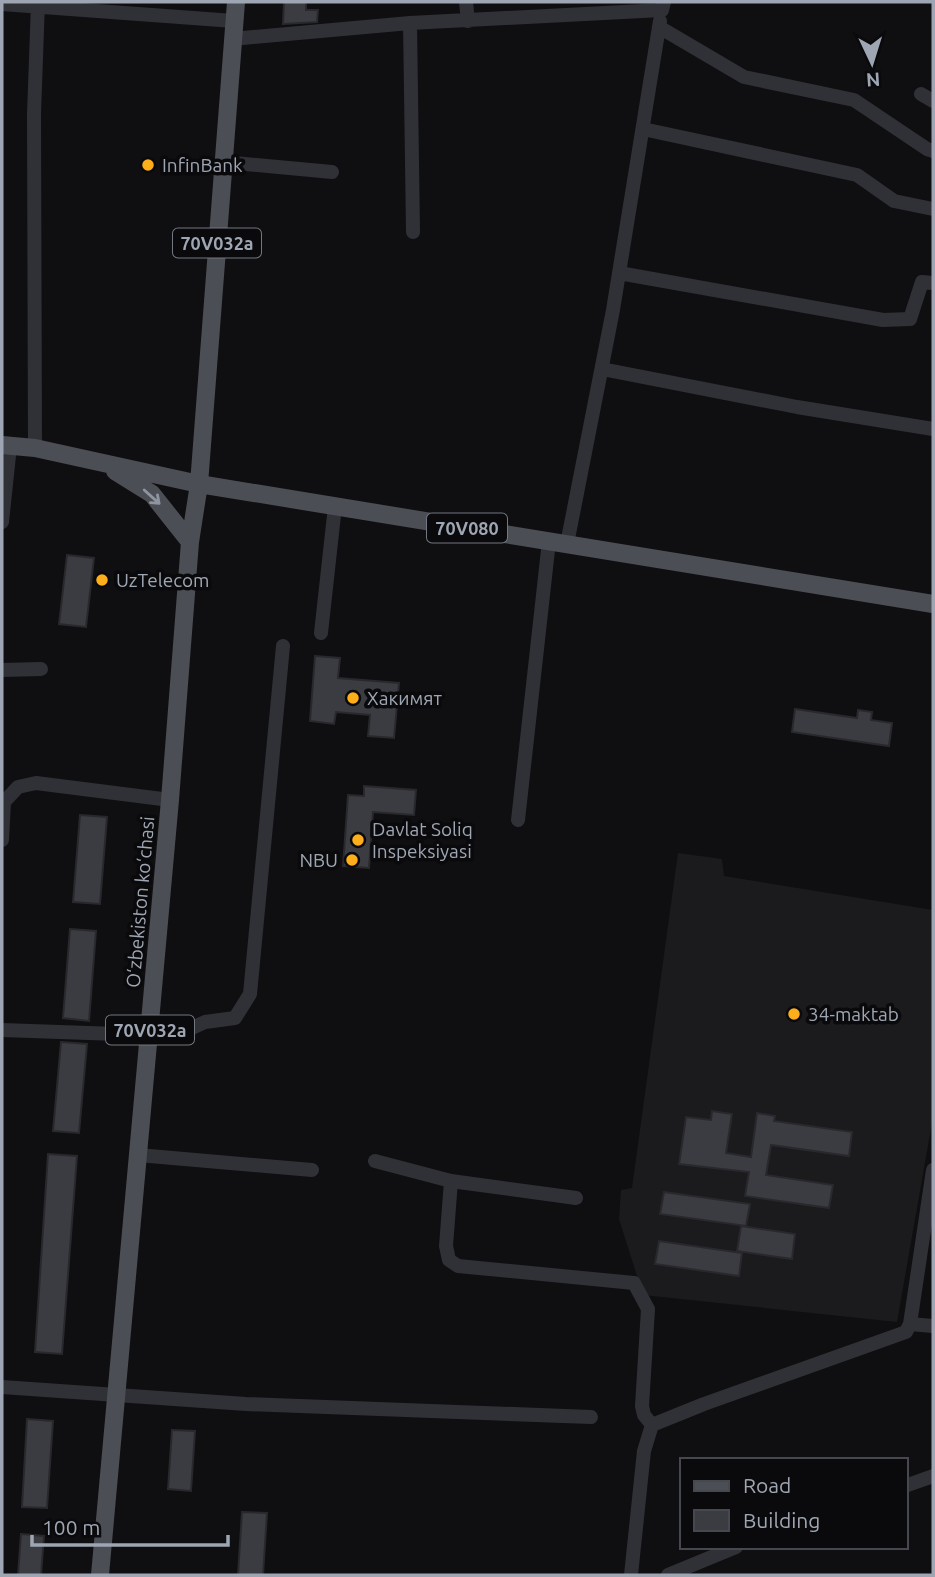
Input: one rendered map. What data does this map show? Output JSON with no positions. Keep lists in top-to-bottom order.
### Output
{
  "streets": {
    "main road": ["70V032a", "70V080", "O‘zbekiston ko‘chasi"]
  },
  "crossings": [
    ["70V032a", "70V080"],
    ["70V032a", "O‘zbekiston ko‘chasi"],
    ["70V080", "O‘zbekiston ko‘chasi"]
  ],
  "places": [
    "InfinBank",
    "UzTelecom",
    "Хакимят",
    "Davlat Soliq Inspeksiyasi",
    "NBU",
    "34-maktab"
  ],
  "legend": ["Road", "Building"],
  "scale_bar": "100 m",
  "north": "bottom"
}
